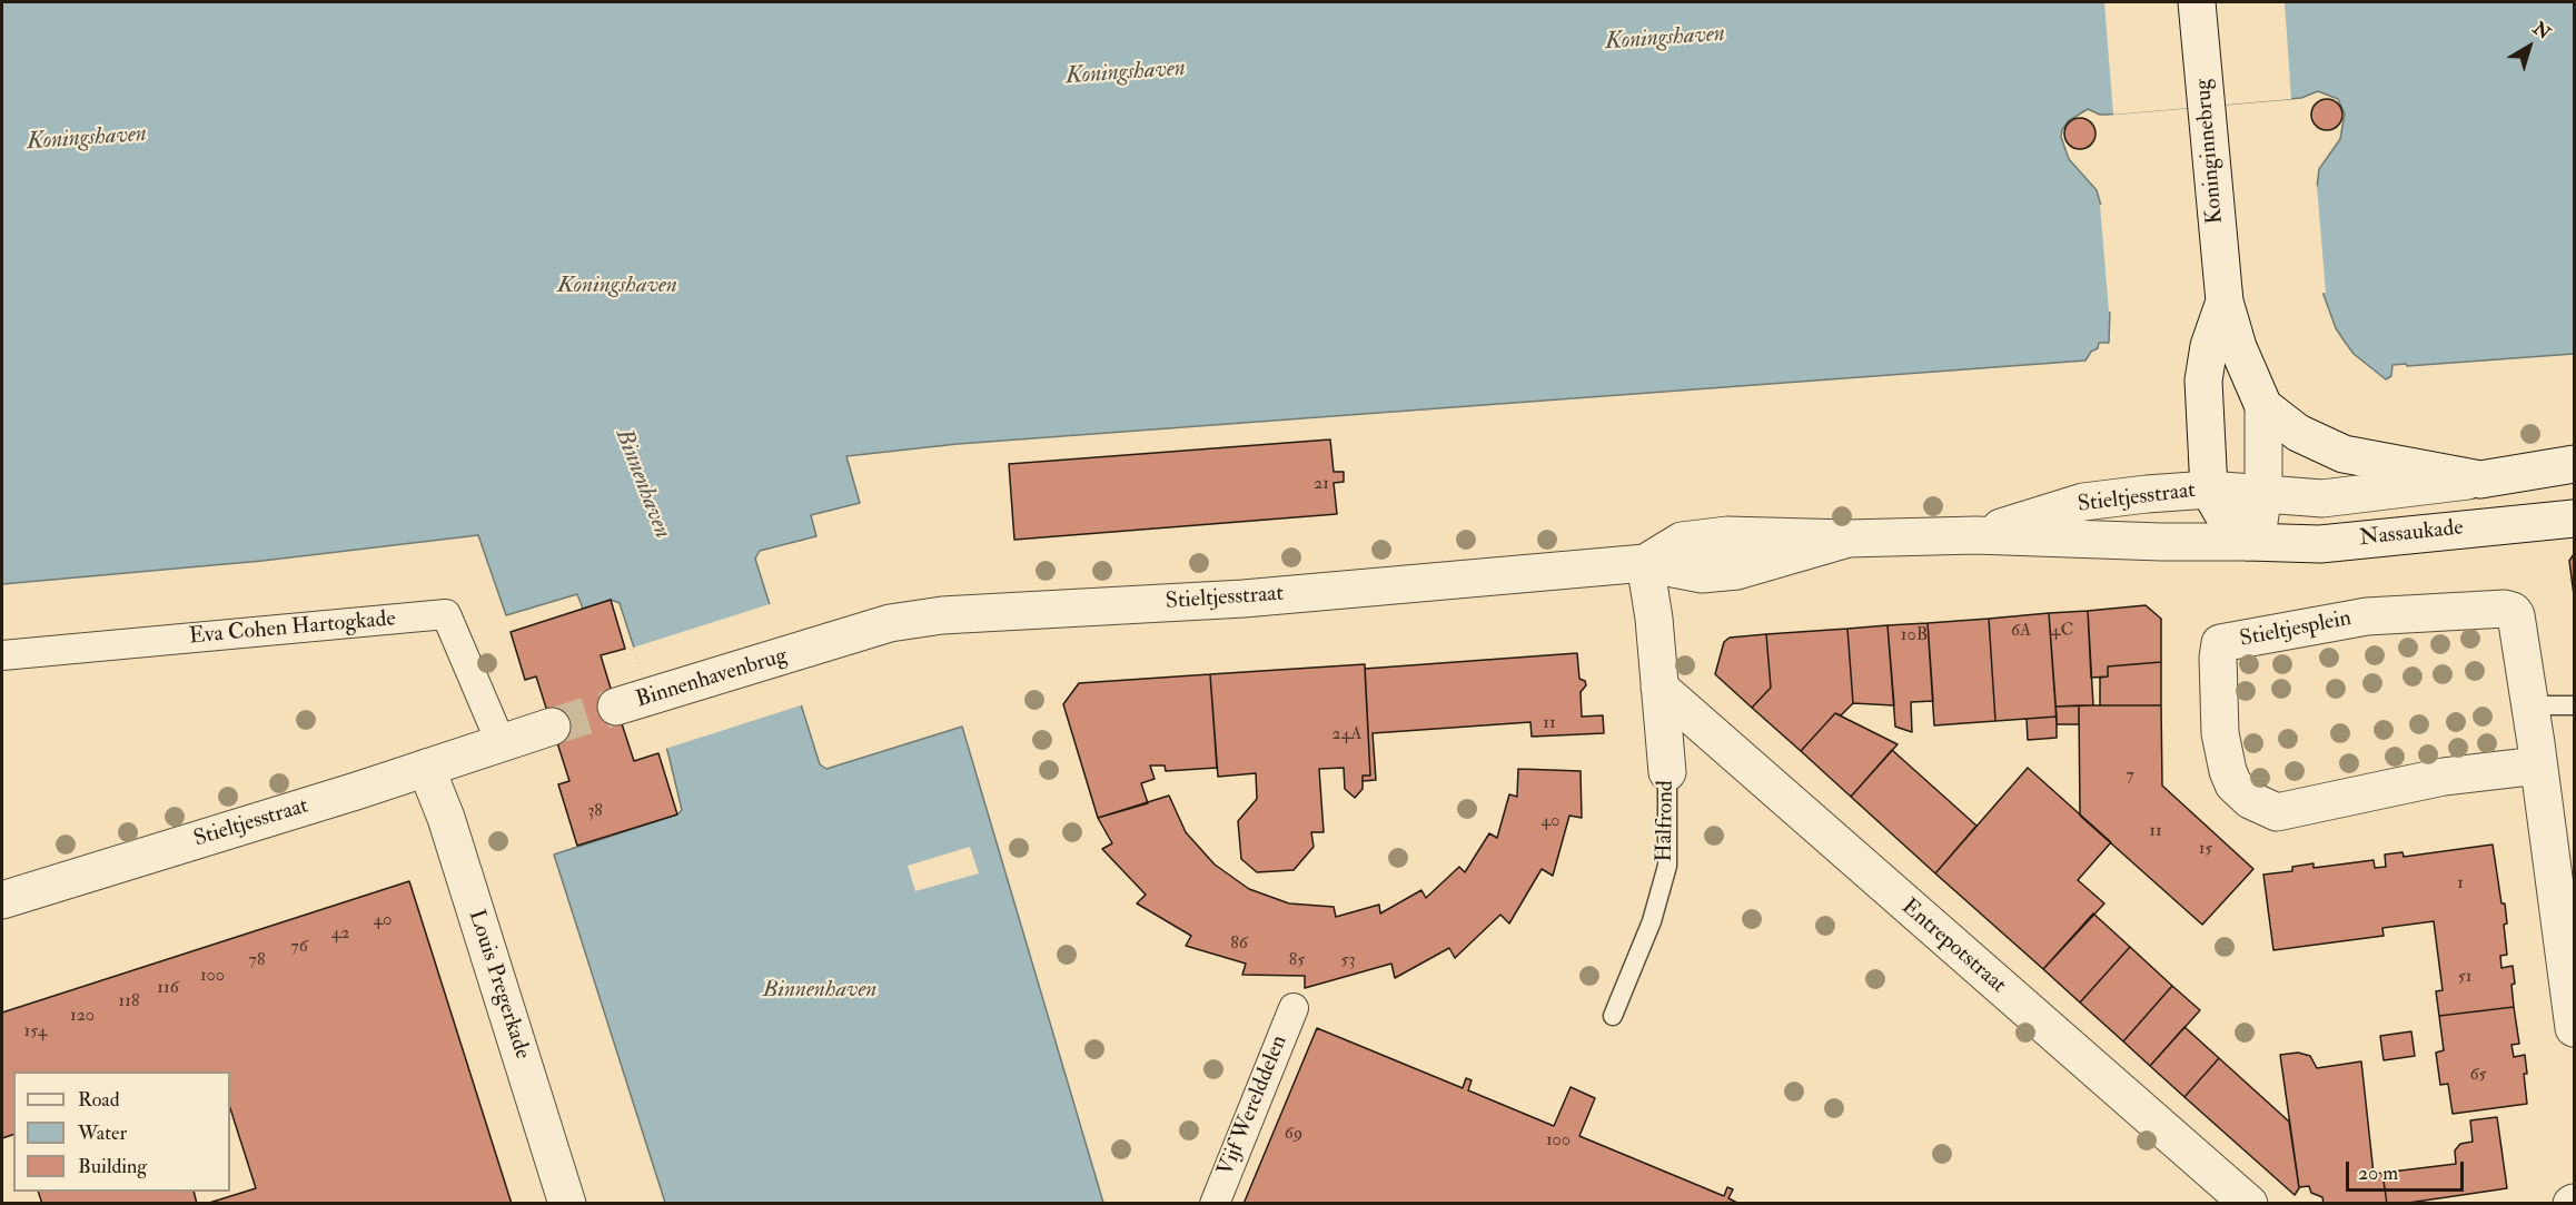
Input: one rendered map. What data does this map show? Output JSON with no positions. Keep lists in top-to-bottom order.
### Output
{
  "streets": {
    "street": [
      "Koninginnebrug",
      "Stieltjesstraat",
      "Nassaukade",
      "Eva Cohen Hartogkade",
      "Stieltjesplein",
      "Binnenhavenbrug",
      "Halfrond",
      "Entrepotstraat",
      "Louis Pregerkade",
      "Vijf Werelddelen"
    ]
  },
  "crossings": [
    ["Koninginnebrug", "Stieltjesstraat"],
    ["Koninginnebrug", "Nassaukade"],
    ["Stieltjesstraat", "Nassaukade"],
    ["Stieltjesstraat", "Eva Cohen Hartogkade"],
    ["Stieltjesstraat", "Binnenhavenbrug"],
    ["Stieltjesstraat", "Halfrond"],
    ["Stieltjesstraat", "Louis Pregerkade"],
    ["Halfrond", "Entrepotstraat"]
  ],
  "water": ["Koningshaven", "Binnenhaven"],
  "house_numbers": [
    "21",
    "6A",
    "4C",
    "10B",
    "11",
    "24A",
    "7",
    "38",
    "40",
    "11",
    "15",
    "1",
    "40",
    "42",
    "86",
    "76",
    "78",
    "85",
    "53",
    "100",
    "51",
    "116",
    "118",
    "120",
    "154",
    "65",
    "69",
    "100"
  ],
  "legend": ["Road", "Water", "Building"],
  "scale_bar": "20 m",
  "north": "top right"
}
